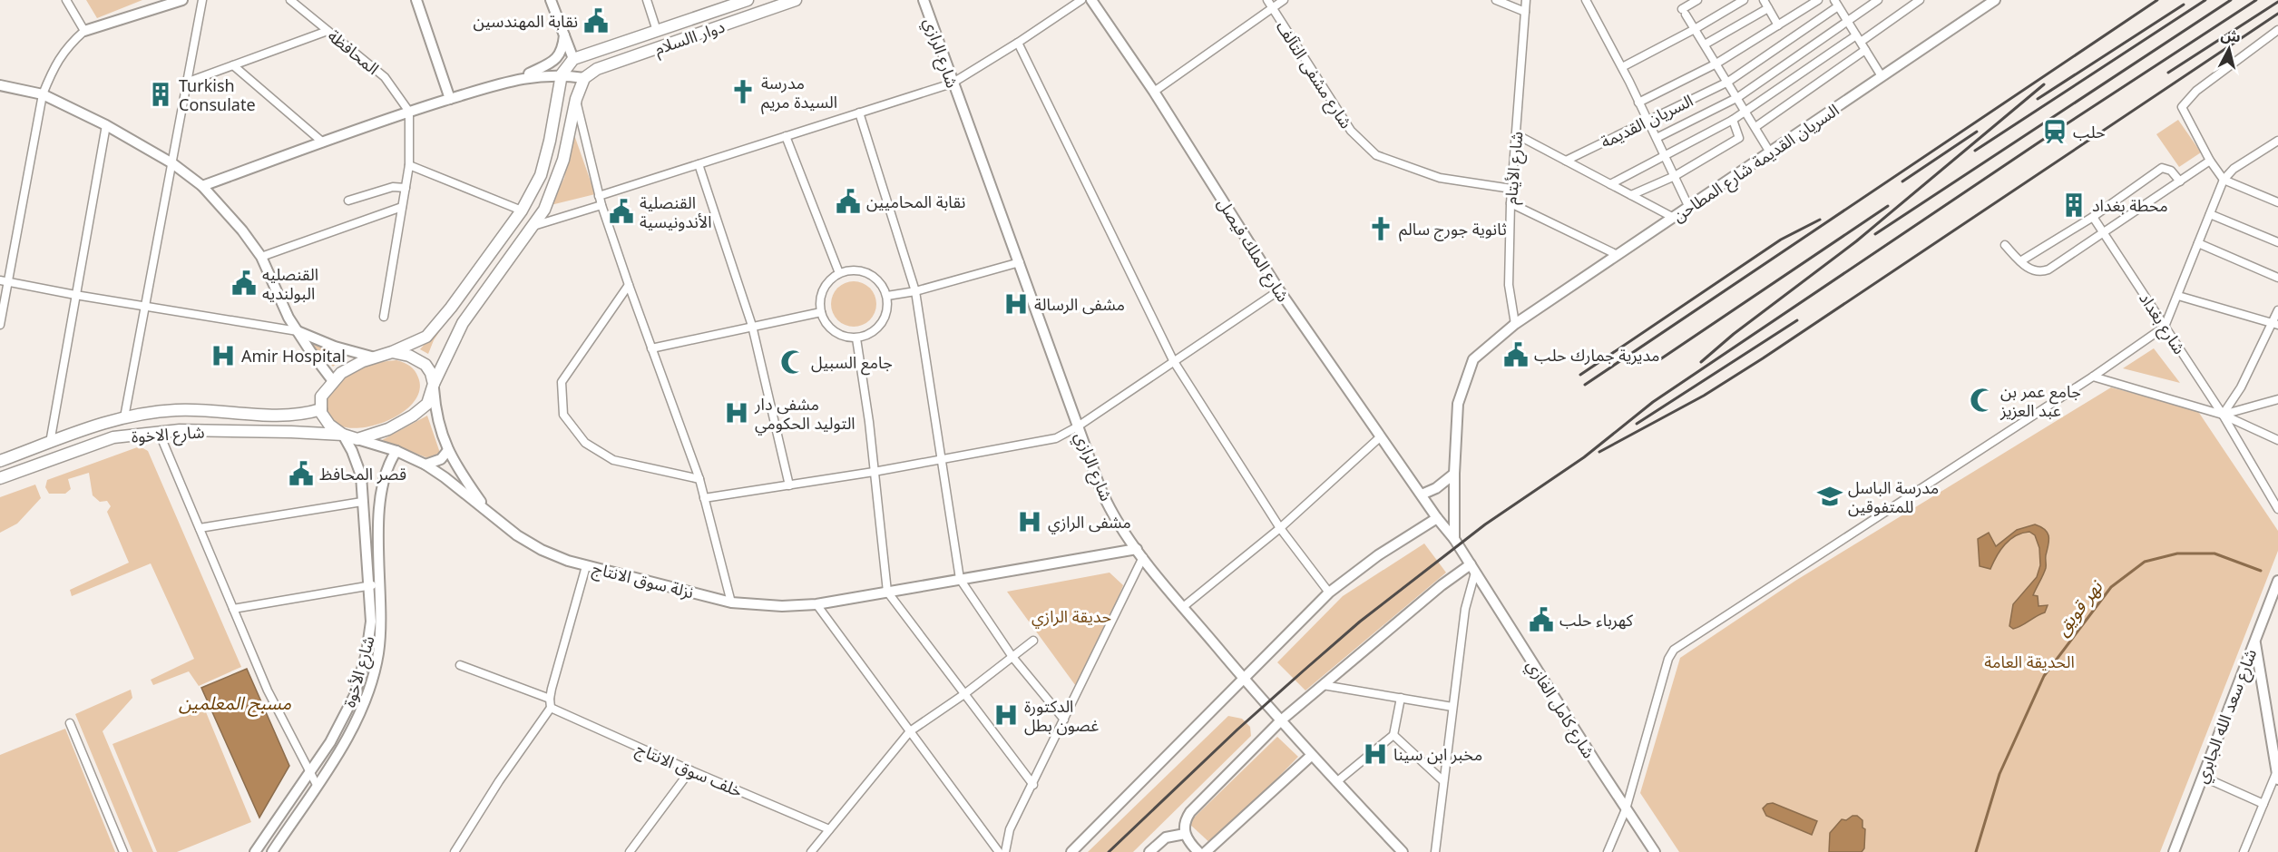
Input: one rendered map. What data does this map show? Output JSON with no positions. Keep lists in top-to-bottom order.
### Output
{
  "streets": {
    "main road": [
      "دوار االسلام",
      "شارع الرازي",
      "السريان القديمة شارع المطاحن",
      "شارع الملك فيصل",
      "شارع الاخوة",
      "نزلة سوق الانتاج",
      "شارع الأخوة",
      "شارع كامل الغازي",
      "شارع سعد الله الجابري"
    ],
    "street": [
      "المحافظة",
      "شارع مشفى التآلف",
      "السريان القديمة",
      "شارع الأيتام",
      "شارع بغداد",
      "خلف سوق الانتاج"
    ]
  },
  "crossings": [
    ["شارع الرازي", "نزلة سوق الانتاج"],
    ["شارع مشفى التآلف", "شارع الأيتام"],
    ["شارع مشفى التآلف", "شارع الملك فيصل"],
    ["السريان القديمة", "السريان القديمة شارع المطاحن"],
    ["السريان القديمة شارع المطاحن", "شارع الأيتام"],
    ["شارع الملك فيصل", "شارع كامل الغازي"],
    ["شارع الاخوة", "شارع الأخوة"]
  ],
  "water": ["نهر قويق", "مسبح المعلمين"],
  "parks": ["حديقة الرازي", "الحديقة العامة"],
  "places": {
    "public building": [
      "نقابة المهندسين",
      "نقابة المحاميين",
      "القنصلية الأندونيسية",
      "القنصليه البولنديه",
      "مديرية جمارك حلب",
      "قصر المحافظ",
      "كهرباء حلب"
    ],
    "church": ["مدرسة السيدة مريم", "ثانوية جورج سالم"],
    "building": ["Turkish Consulate", "محطة بغداد"],
    "station": ["حلب"],
    "hospital": [
      "مشفى الرسالة",
      "Amir Hospital",
      "مشفى دار التوليد الحكومي",
      "مشفى الرازي",
      "الدكتورة غصون بطل",
      "مخبر ابن سينا"
    ],
    "mosque": ["جامع السبيل", "جامع عمر بن عبد العزيز"],
    "school or university": ["مدرسة الباسل للمتفوقين"]
  },
  "north": "top"
}
